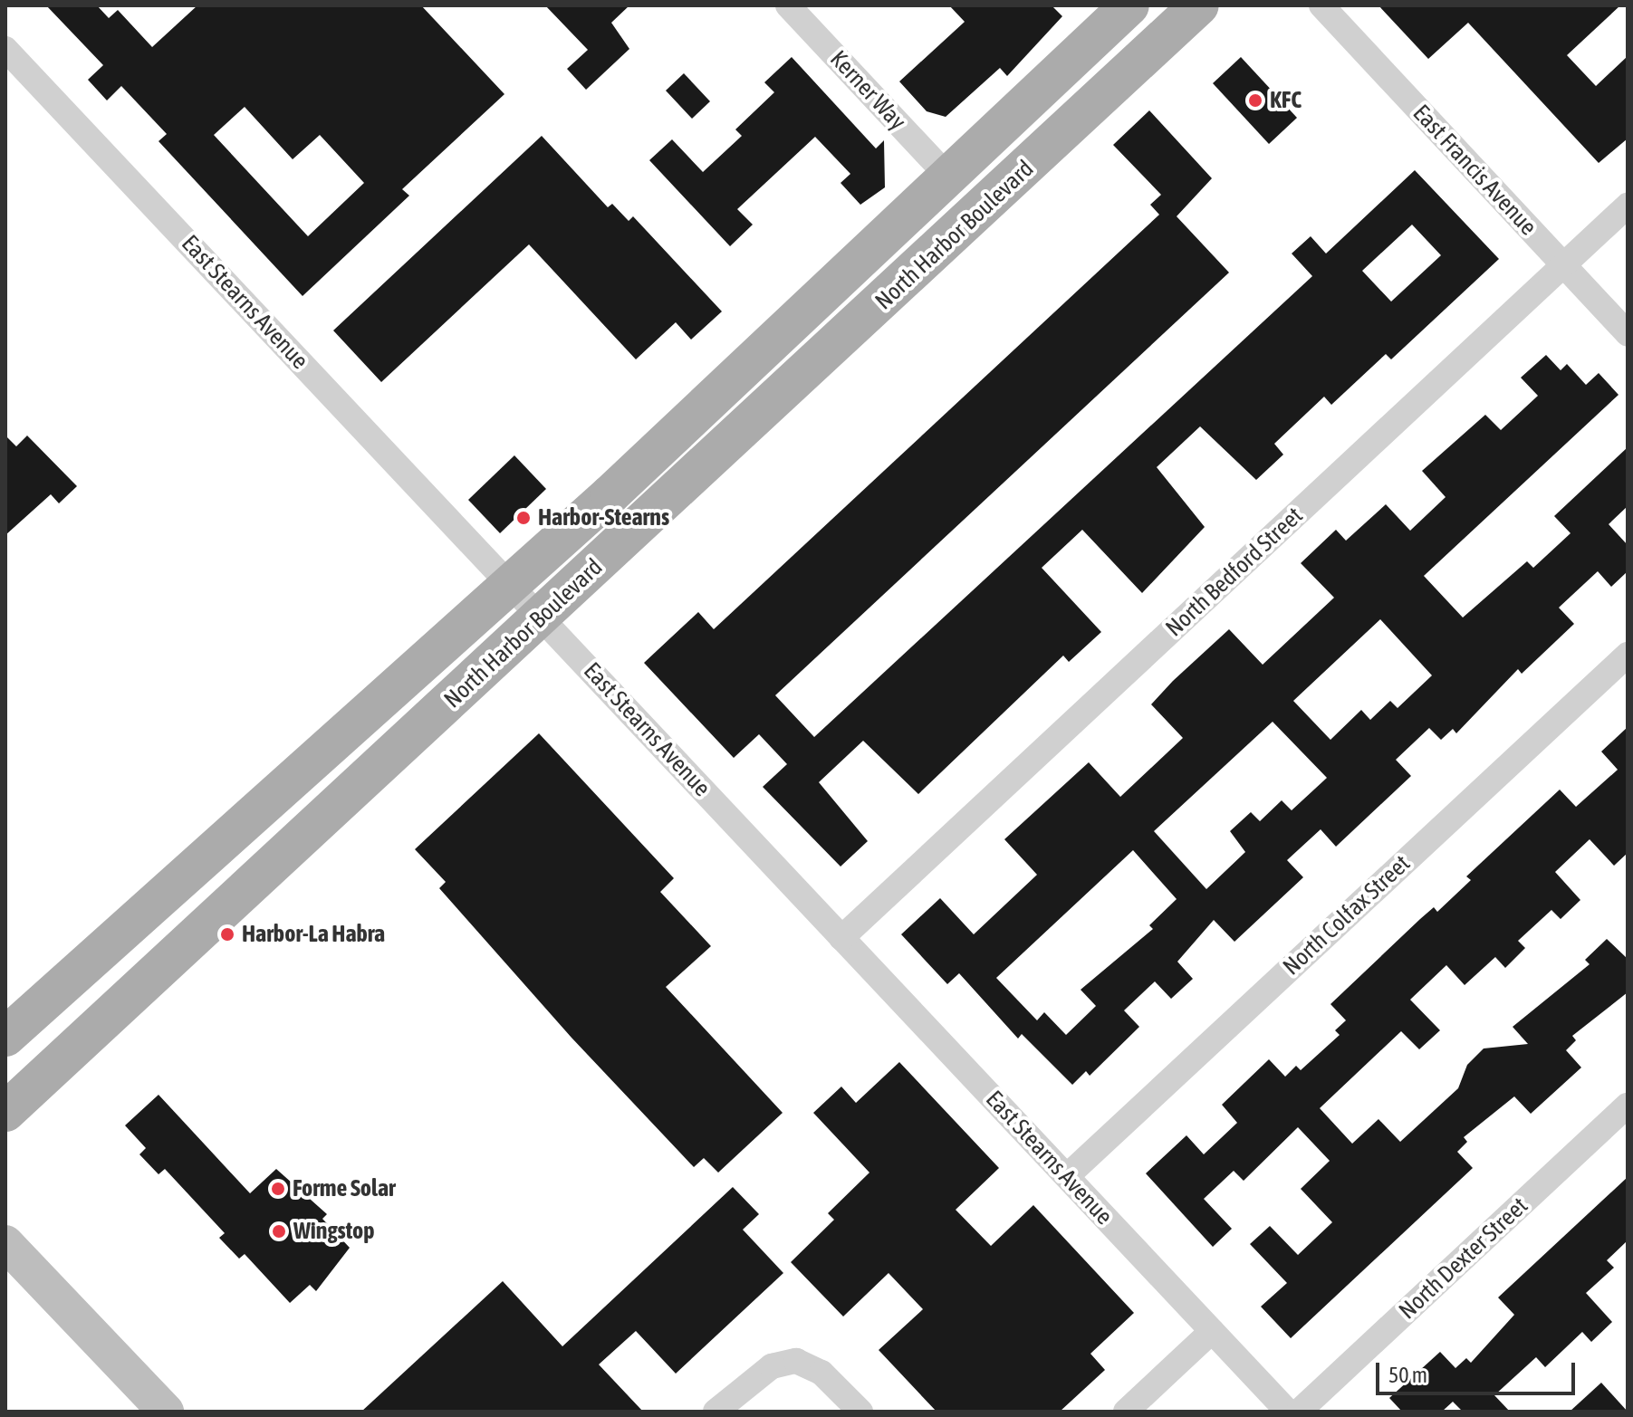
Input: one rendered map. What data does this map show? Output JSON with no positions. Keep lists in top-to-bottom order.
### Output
{
  "streets": {
    "main road": ["North Harbor Boulevard"],
    "street": [
      "Kerner Way",
      "East Francis Avenue",
      "East Stearns Avenue",
      "North Bedford Street",
      "North Colfax Street",
      "North Dexter Street"
    ]
  },
  "crossings": [
    ["Kerner Way", "North Harbor Boulevard"],
    ["East Francis Avenue", "North Bedford Street"],
    ["North Harbor Boulevard", "East Stearns Avenue"],
    ["East Stearns Avenue", "North Bedford Street"],
    ["East Stearns Avenue", "North Colfax Street"]
  ],
  "places": [
    "KFC",
    "Harbor-Stearns",
    "Harbor-La Habra",
    "Forme Solar",
    "Wingstop"
  ],
  "scale_bar": "50 m"
}
